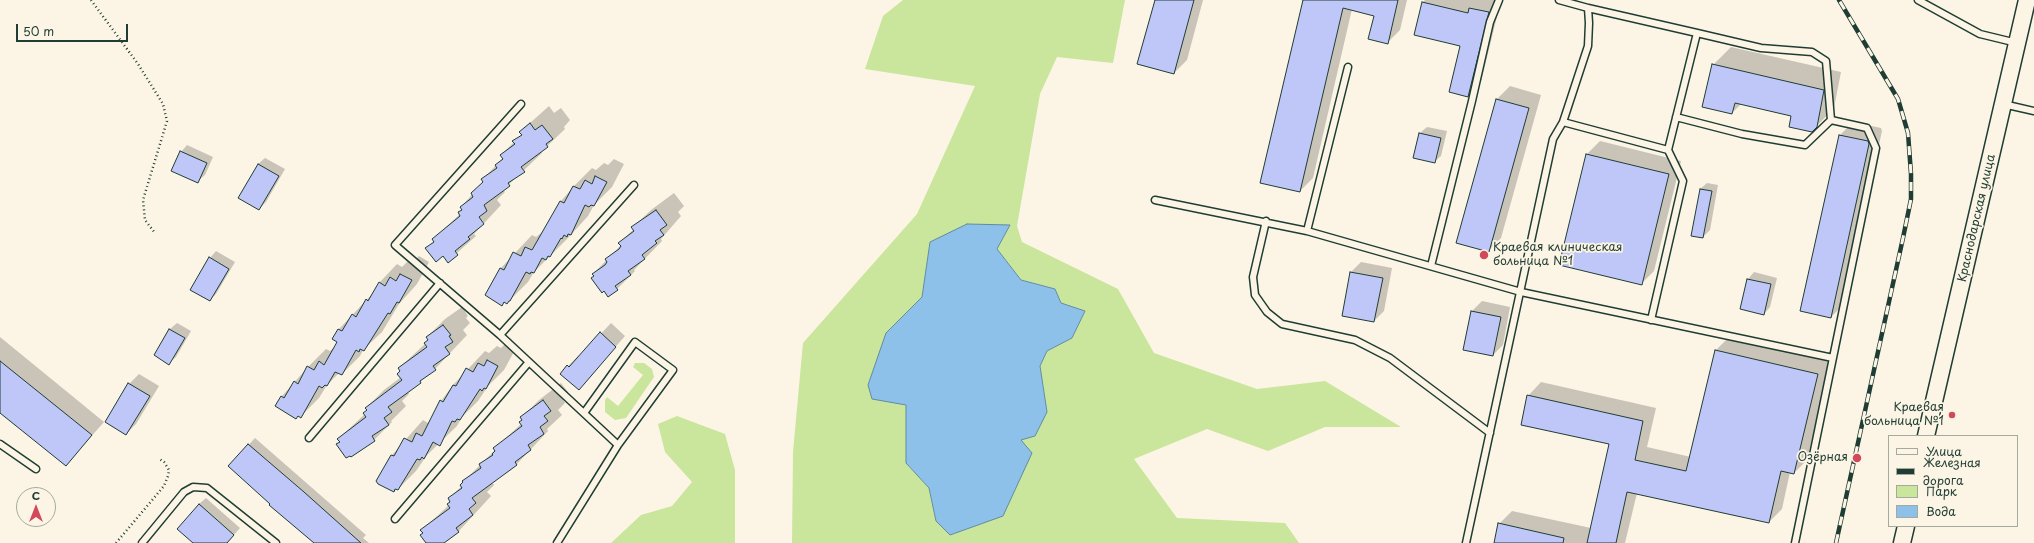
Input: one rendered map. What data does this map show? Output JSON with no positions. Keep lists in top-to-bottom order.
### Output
{
  "streets": {
    "main road": ["Краснодарская улица"]
  },
  "places": ["Краевая клиническая больница №1", "Краевая больница №1", "Озёрная"],
  "legend": [
    "Улица",
    "Железная дорога",
    "Парк",
    "Вода"
  ],
  "scale_bar": "50 m",
  "north": "top"
}
